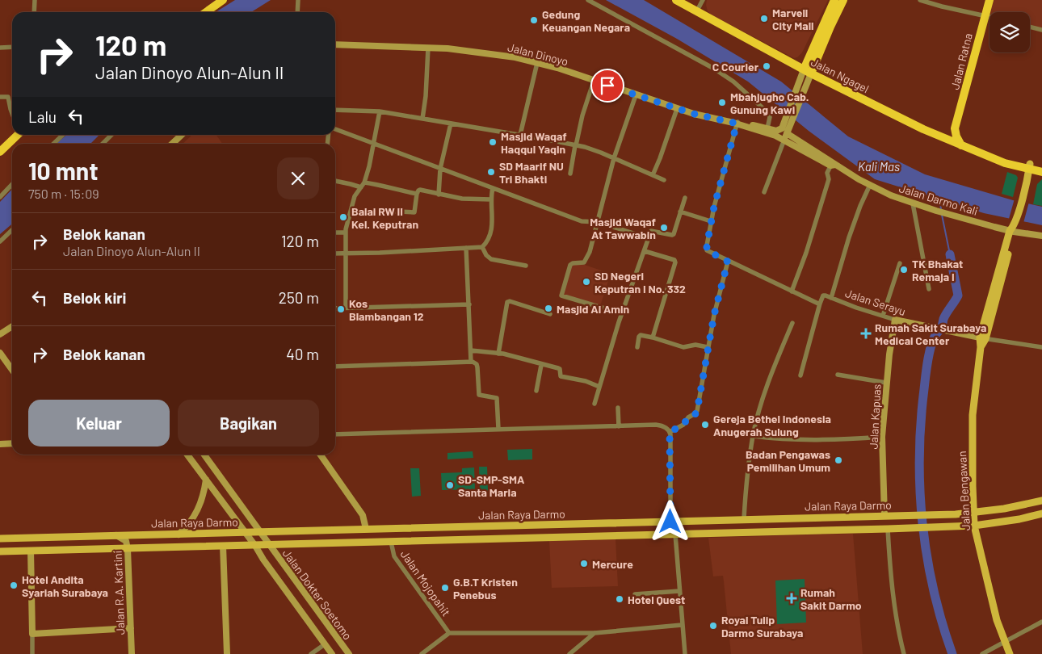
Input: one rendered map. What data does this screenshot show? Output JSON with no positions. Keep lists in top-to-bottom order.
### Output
{
  "streets": {
    "highway": ["Jalan Ratna", "Jalan Ngagel"],
    "main road": [
      "Jalan Dinoyo",
      "Jalan Darmo Kali",
      "Jalan Serayu",
      "Jalan Kapuas",
      "Jalan Bengawan",
      "Jalan Raya Darmo",
      "Jalan R.A. Kartini",
      "Jalan Dokter Soetomo"
    ],
    "street": ["Jalan Mojopahit"]
  },
  "crossings": [
    ["Jalan Dinoyo", "Jalan Darmo Kali"],
    ["Jalan Ngagel", "Jalan Bengawan"],
    ["Jalan Darmo Kali", "Jalan Bengawan"],
    ["Jalan Serayu", "Jalan Kapuas"],
    ["Jalan Serayu", "Jalan Bengawan"],
    ["Jalan Kapuas", "Jalan Raya Darmo"],
    ["Jalan Bengawan", "Jalan Raya Darmo"],
    ["Jalan Raya Darmo", "Jalan R.A. Kartini"],
    ["Jalan Raya Darmo", "Jalan Dokter Soetomo"]
  ],
  "water": ["Kali Mas"],
  "places": {
    "other": [
      "Marvell City Mall",
      "Gedung Keuangan Negara",
      "C Courier",
      "Mbahjugho Cab. Gunung Kawi",
      "Masjid Waqaf Haqqul Yaqin",
      "SD Maarif NU Tri Bhakti",
      "Balai RW II Kel. Keputran",
      "Masjid Waqaf At Tawwabin",
      "TK Bhakat Remaja I",
      "SD Negeri Keputran I No. 332",
      "Masjid Al Amin",
      "Kos Blambangan 12",
      "Gereja Bethel Indonesia Anugerah Sulung",
      "Badan Pengawas Pemilihan Umum",
      "SD-SMP-SMA Santa Maria",
      "Mercure",
      "Hotel Andita Syariah Surabaya",
      "G.B.T Kristen Penebus",
      "Hotel Quest",
      "Royal Tulip Darmo Surabaya"
    ],
    "health": ["Rumah Sakit Surabaya Medical Center", "Rumah Sakit Darmo"]
  },
  "page": {
    "turn": ["120 m", "Jalan Dinoyo Alun-Alun II"],
    "then": "Lalu",
    "heading": ["10 mnt", "750 m · 15:09"],
    "list": [
      {
        "name": "Belok kanan",
        "note": "Jalan Dinoyo Alun-Alun II",
        "value": "120 m"
      },
      {
        "name": "Belok kiri",
        "value": "250 m"
      },
      {
        "name": "Belok kanan",
        "value": "40 m"
      }
    ],
    "buttons": ["Keluar", "Bagikan"]
  }
}
